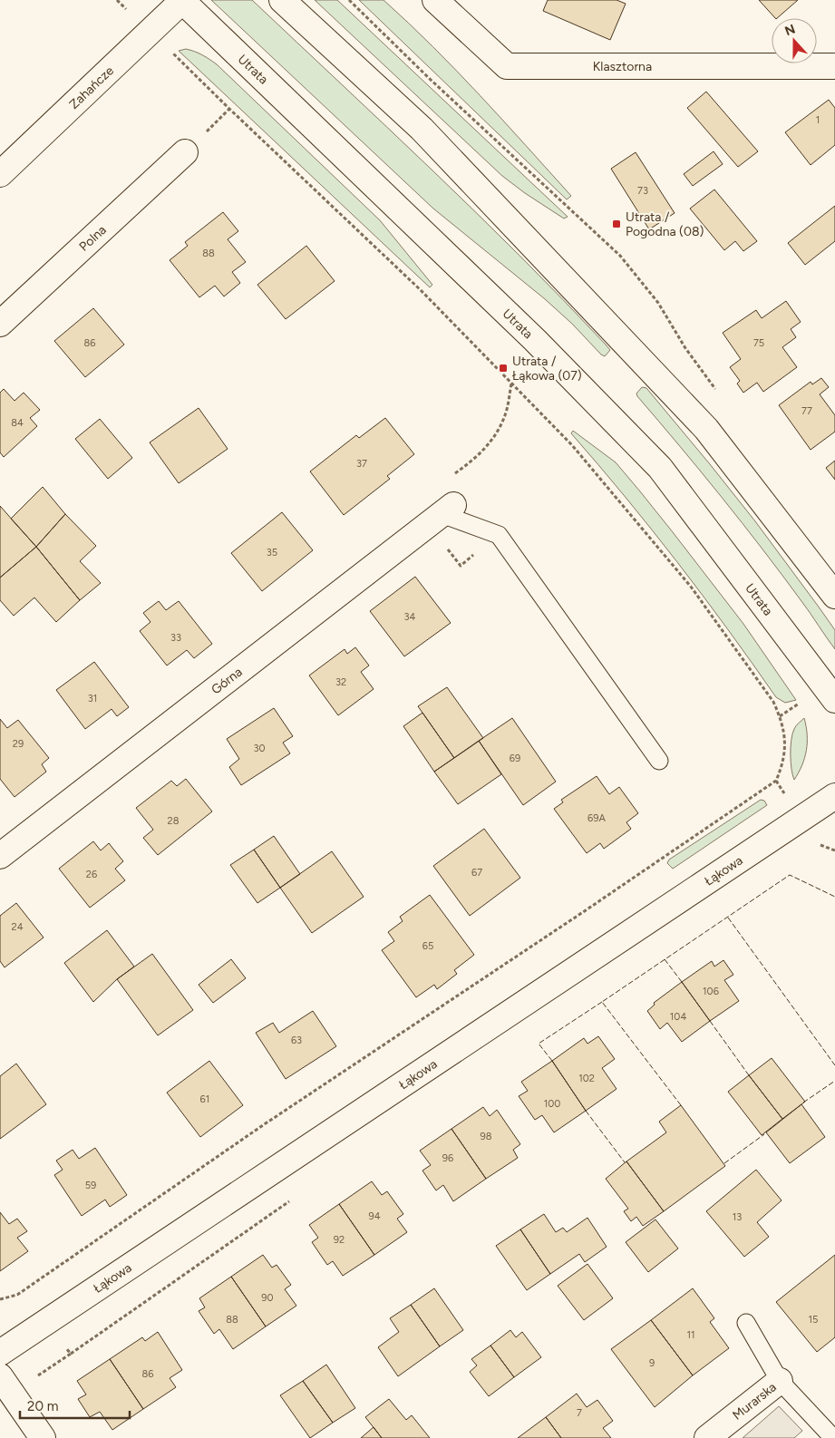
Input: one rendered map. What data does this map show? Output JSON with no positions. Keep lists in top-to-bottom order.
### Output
{
  "streets": {
    "street": [
      "Klasztorna",
      "Utrata",
      "Zahańcze",
      "Polna",
      "Górna",
      "Łąkowa",
      "Murarska"
    ]
  },
  "crossings": [
    ["Utrata", "Zahańcze"]
  ],
  "places": {
    "transit": ["Utrata / Pogodna (08)", "Utrata / Łąkowa (07)"]
  },
  "house_numbers": [
    "1",
    "73",
    "88",
    "86",
    "75",
    "77",
    "84",
    "37",
    "35",
    "34",
    "33",
    "32",
    "31",
    "29",
    "30",
    "69",
    "69A",
    "28",
    "67",
    "26",
    "24",
    "65",
    "106",
    "104",
    "63",
    "102",
    "61",
    "100",
    "98",
    "96",
    "59",
    "94",
    "13",
    "92",
    "90",
    "88",
    "15",
    "11",
    "9",
    "86",
    "7"
  ],
  "scale_bar": "20 m",
  "north": "top"
}
